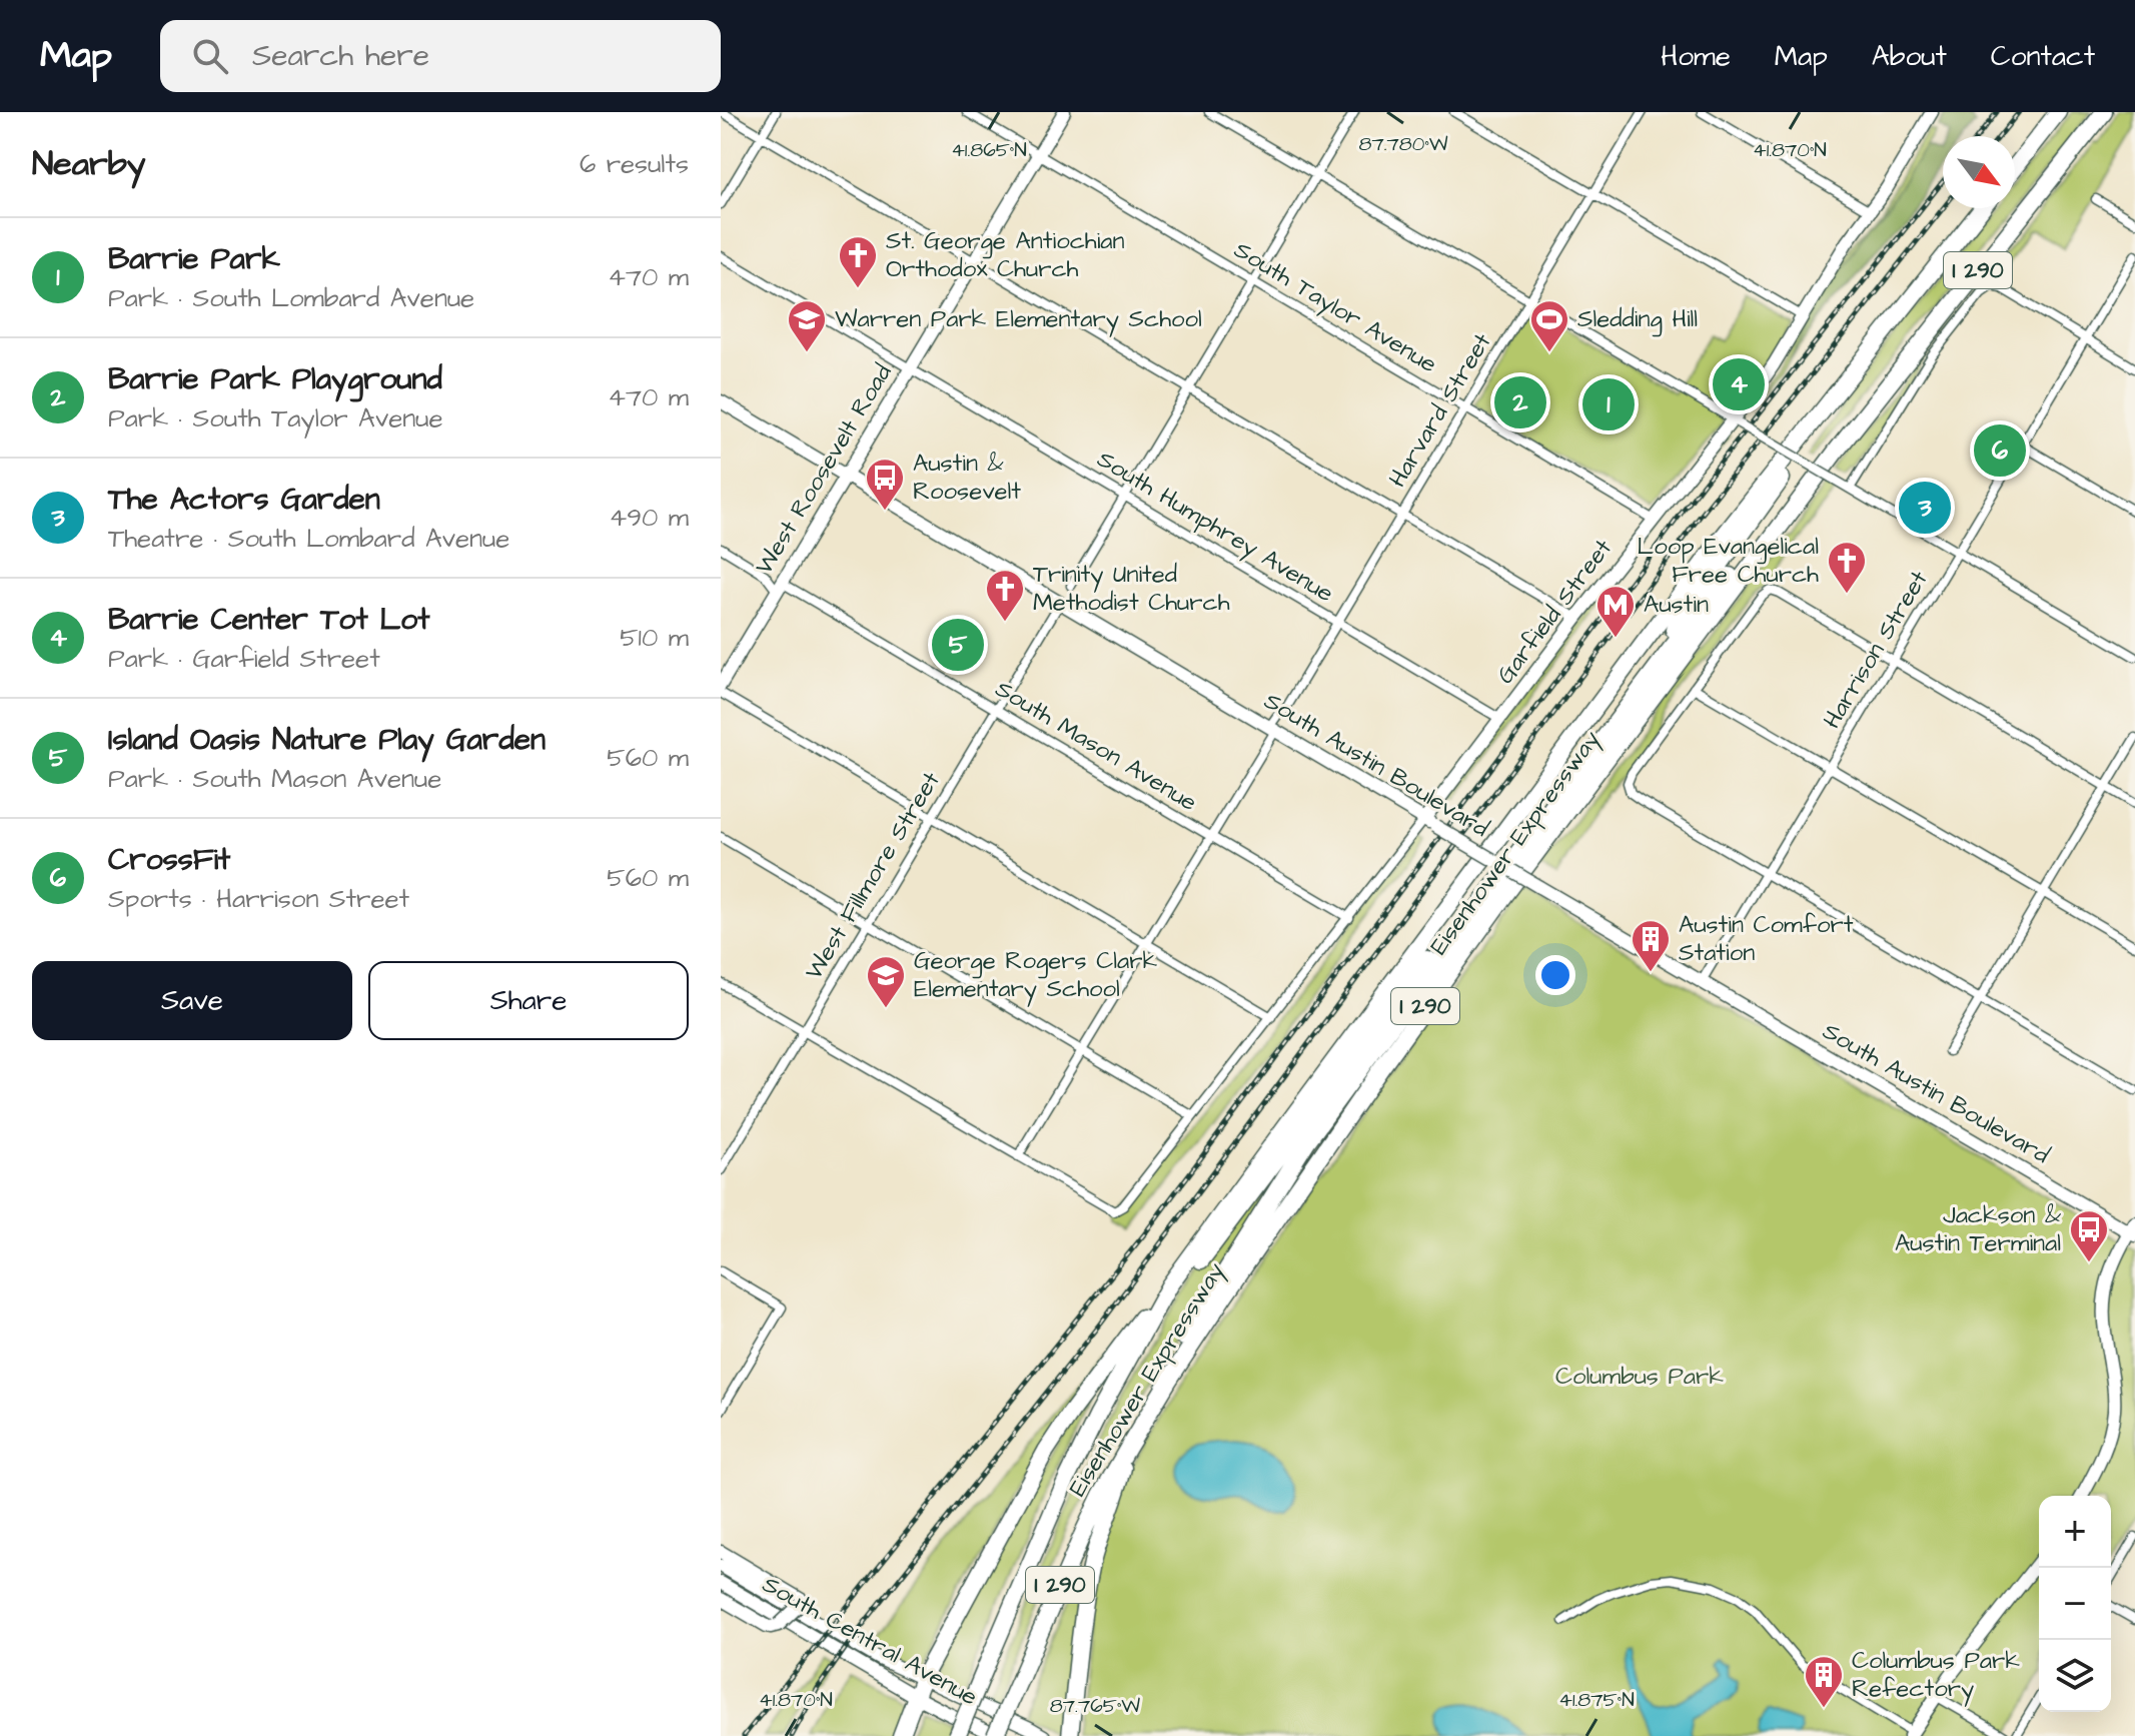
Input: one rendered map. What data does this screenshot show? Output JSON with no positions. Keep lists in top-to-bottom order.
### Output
{
  "streets": {
    "highway": ["I 290", "Eisenhower Expressway"],
    "street": [
      "South Taylor Avenue",
      "Harvard Street",
      "West Roosevelt Road",
      "South Humphrey Avenue",
      "Garfield Street",
      "Harrison Street",
      "South Mason Avenue",
      "South Austin Boulevard",
      "West Fillmore Street",
      "South Central Avenue"
    ]
  },
  "crossings": [
    ["South Taylor Avenue", "Harvard Street"],
    ["South Taylor Avenue", "West Roosevelt Road"],
    ["South Taylor Avenue", "Garfield Street"],
    ["Harvard Street", "South Humphrey Avenue"],
    ["Harvard Street", "South Mason Avenue"],
    ["Harvard Street", "South Austin Boulevard"],
    ["West Roosevelt Road", "South Humphrey Avenue"],
    ["West Roosevelt Road", "South Mason Avenue"],
    ["West Roosevelt Road", "South Austin Boulevard"],
    ["South Humphrey Avenue", "Garfield Street"],
    ["Garfield Street", "South Austin Boulevard"],
    ["Harrison Street", "South Austin Boulevard"],
    ["South Mason Avenue", "West Fillmore Street"],
    ["South Austin Boulevard", "West Fillmore Street"],
    ["Eisenhower Expressway", "South Central Avenue"]
  ],
  "parks": ["Columbus Park"],
  "places": {
    "church": ["St. George Antiochian Orthodox Church", "Loop Evangelical Free Church", "Trinity United Methodist Church"],
    "school or university": ["Warren Park Elementary School", "George Rogers Clark Elementary School"],
    "sports": ["Sledding Hill"],
    "bus stop": ["Austin & Roosevelt", "Jackson & Austin Terminal"],
    "metro station": ["Austin"],
    "building": ["Austin Comfort Station", "Columbus Park Refectory"]
  },
  "north": "bottom right",
  "page": {
    "header": "Map",
    "search": "Search here",
    "nav": [
      "Home",
      "Map",
      "About",
      "Contact"
    ],
    "heading": ["Nearby", "6 results"],
    "list": [
      {
        "mark": "1",
        "name": "Barrie Park",
        "note": "Park · South Lombard Avenue",
        "value": "470 m"
      },
      {
        "mark": "2",
        "name": "Barrie Park Playground",
        "note": "Park · South Taylor Avenue",
        "value": "470 m"
      },
      {
        "mark": "3",
        "name": "The Actors Garden",
        "note": "Theatre · South Lombard Avenue",
        "value": "490 m"
      },
      {
        "mark": "4",
        "name": "Barrie Center Tot Lot",
        "note": "Park · Garfield Street",
        "value": "510 m"
      },
      {
        "mark": "5",
        "name": "Island Oasis Nature Play Garden",
        "note": "Park · South Mason Avenue",
        "value": "560 m"
      },
      {
        "mark": "6",
        "name": "CrossFit",
        "note": "Sports · Harrison Street",
        "value": "560 m"
      }
    ],
    "pins": [
      "4",
      "2",
      "1",
      "6",
      "3",
      "5"
    ],
    "buttons": ["Save", "Share"],
    "map_buttons": ["+", "−"]
  },
  "coordinates": [
    "87.780°W",
    "41.865°N",
    "41.870°N",
    "41.875°N",
    "87.765°W"
  ]
}
